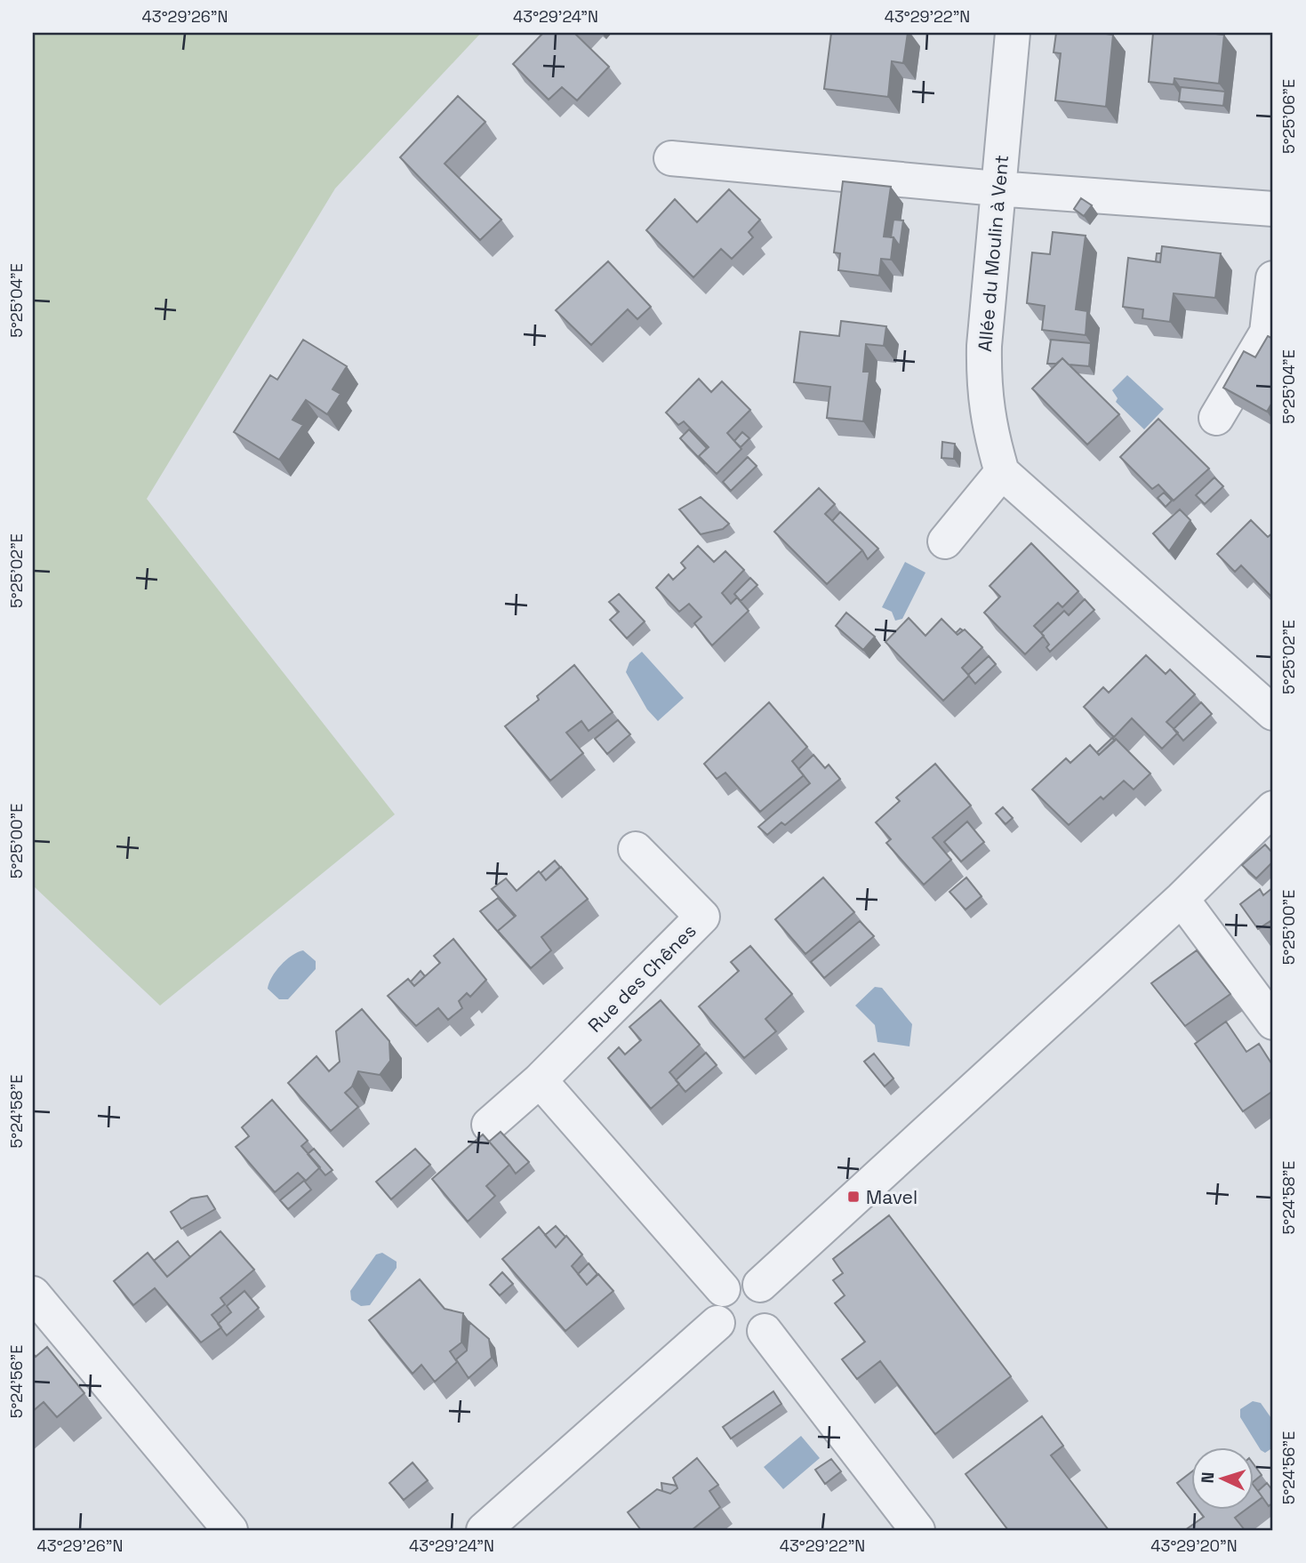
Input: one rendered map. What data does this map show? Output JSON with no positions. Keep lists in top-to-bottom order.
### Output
{
  "streets": {
    "street": ["Allée du Moulin à Vent", "Rue des Chênes"]
  },
  "places": {
    "transit": ["Mavel"]
  },
  "north": "left",
  "coordinates": [
    "43°29'26\"N",
    "43°29'24\"N",
    "43°29'22\"N",
    "5°25'06\"E",
    "5°25'04\"E",
    "5°25'02\"E",
    "5°25'00\"E",
    "5°24'58\"E",
    "5°24'56\"E",
    "43°29'20\"N"
  ]
}
